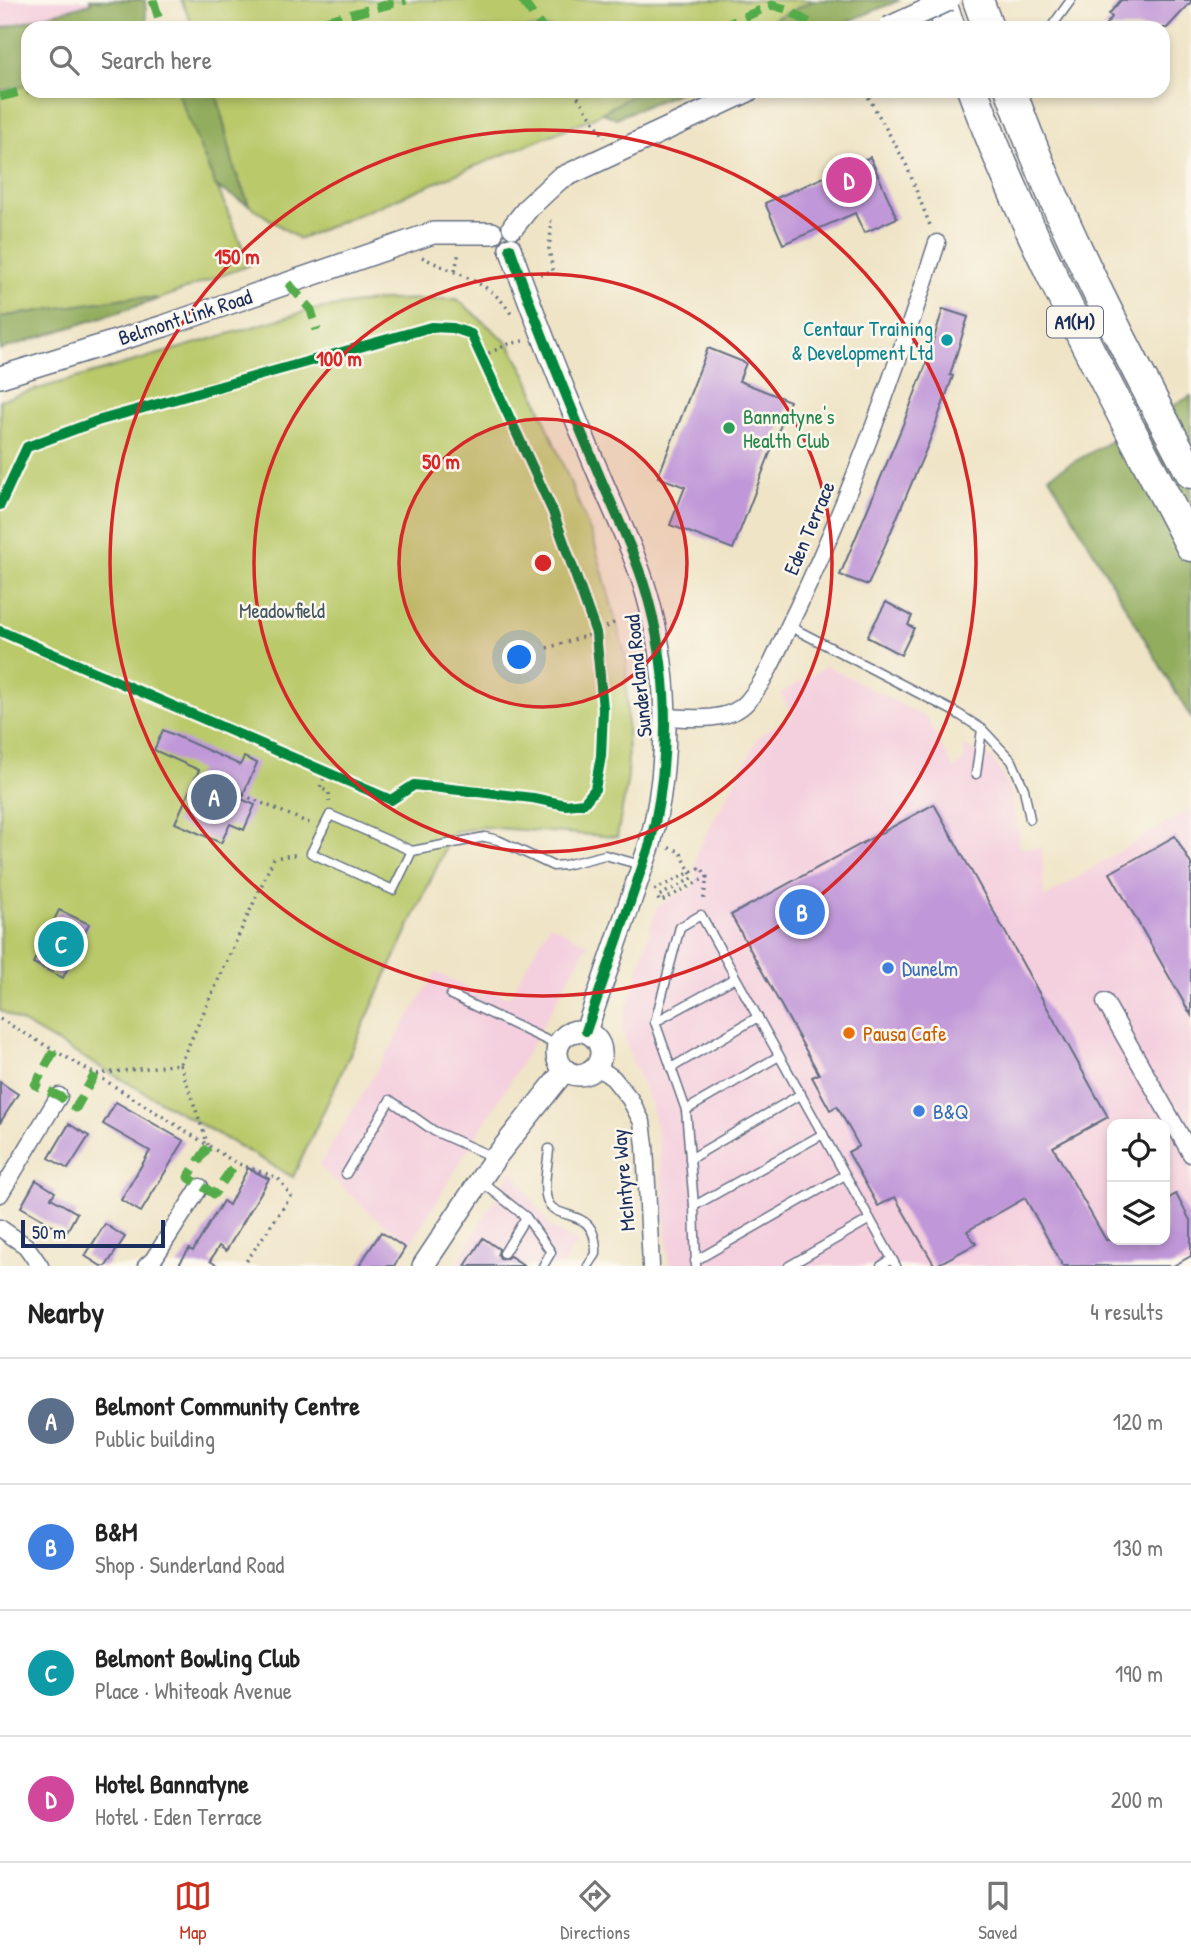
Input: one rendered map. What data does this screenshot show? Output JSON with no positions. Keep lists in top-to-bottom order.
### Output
{
  "streets": {
    "highway": ["A1(M)"],
    "street": [
      "Belmont Link Road",
      "Eden Terrace",
      "Sunderland Road",
      "McIntyre Way"
    ]
  },
  "crossings": [
    ["Belmont Link Road", "Sunderland Road"],
    ["Eden Terrace", "Sunderland Road"],
    ["Sunderland Road", "McIntyre Way"]
  ],
  "parks": ["Meadowfield"],
  "places": [
    "Centaur Training & Development Ltd",
    "Bannatyne's Health Club",
    "Dunelm",
    "Pausa Cafe",
    "B&Q"
  ],
  "scale_bar": "50 m",
  "page": {
    "search": "Search here",
    "pins": [
      "D",
      "A",
      "B",
      "C"
    ],
    "scale": "50 m",
    "heading": ["Nearby", "4 results"],
    "list": [
      {
        "mark": "A",
        "name": "Belmont Community Centre",
        "note": "Public building",
        "value": "120 m"
      },
      {
        "mark": "B",
        "name": "B&M",
        "note": "Shop · Sunderland Road",
        "value": "130 m"
      },
      {
        "mark": "C",
        "name": "Belmont Bowling Club",
        "note": "Place · Whiteoak Avenue",
        "value": "190 m"
      },
      {
        "mark": "D",
        "name": "Hotel Bannatyne",
        "note": "Hotel · Eden Terrace",
        "value": "200 m"
      }
    ],
    "nav": ["Map", "Directions", "Saved"]
  },
  "rings": ["150 m", "100 m", "50 m"]
}
